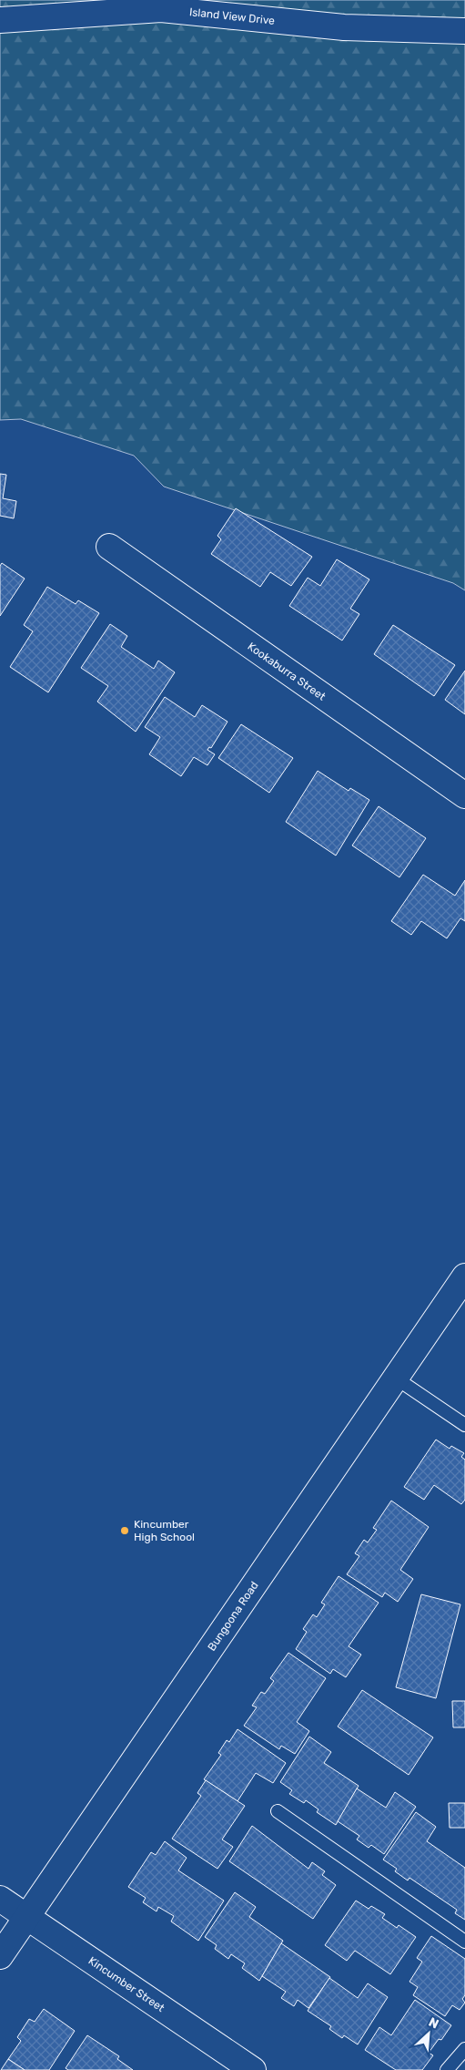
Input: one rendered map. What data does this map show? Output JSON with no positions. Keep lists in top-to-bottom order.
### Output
{
  "streets": {
    "street": [
      "Island View Drive",
      "Kookaburra Street",
      "Bungoona Road",
      "Kincumber Street"
    ]
  },
  "crossings": [
    ["Bungoona Road", "Kincumber Street"]
  ],
  "places": ["Kincumber High School"],
  "north": "top right"
}
